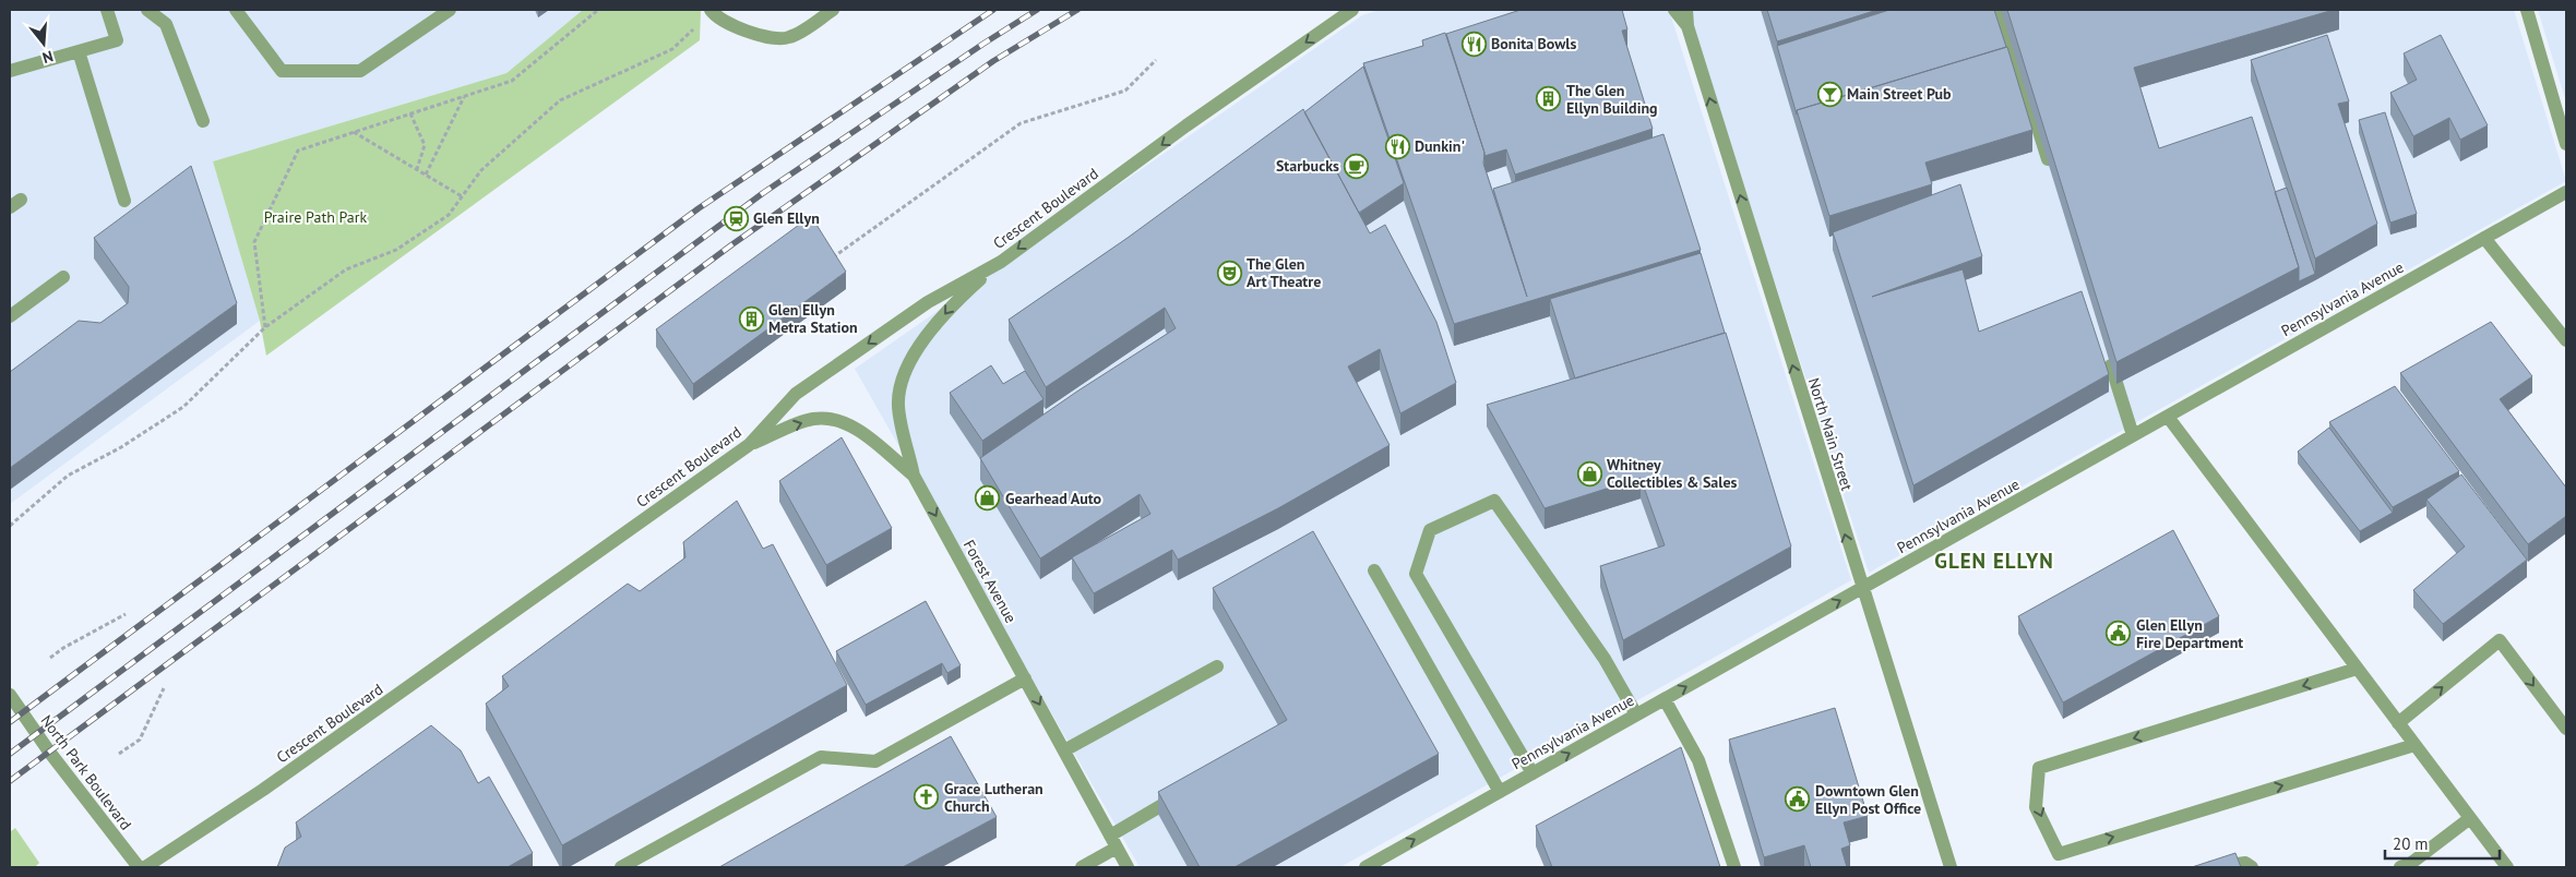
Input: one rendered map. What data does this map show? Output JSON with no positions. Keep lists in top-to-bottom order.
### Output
{
  "streets": {
    "street": [
      "Crescent Boulevard",
      "Pennsylvania Avenue",
      "North Main Street",
      "Forest Avenue",
      "North Park Boulevard"
    ]
  },
  "crossings": [
    ["Crescent Boulevard", "Forest Avenue"],
    ["Pennsylvania Avenue", "North Main Street"]
  ],
  "one_way": [
    "Crescent Boulevard",
    "Pennsylvania Avenue",
    "North Main Street",
    "Forest Avenue"
  ],
  "districts": ["GLEN ELLYN"],
  "parks": ["Praire Path Park"],
  "places": {
    "restaurant": ["Bonita Bowls", "Dunkin'"],
    "bar": ["Main Street Pub"],
    "building": ["The Glen Ellyn Building", "Glen Ellyn Metra Station"],
    "cafe": ["Starbucks"],
    "station": ["Glen Ellyn"],
    "theatre": ["The Glen Art Theatre"],
    "shop": ["Whitney Collectibles & Sales", "Gearhead Auto"],
    "public building": ["Glen Ellyn Fire Department", "Downtown Glen Ellyn Post Office"],
    "church": ["Grace Lutheran Church"]
  },
  "scale_bar": "20 m",
  "north": "bottom"
}
